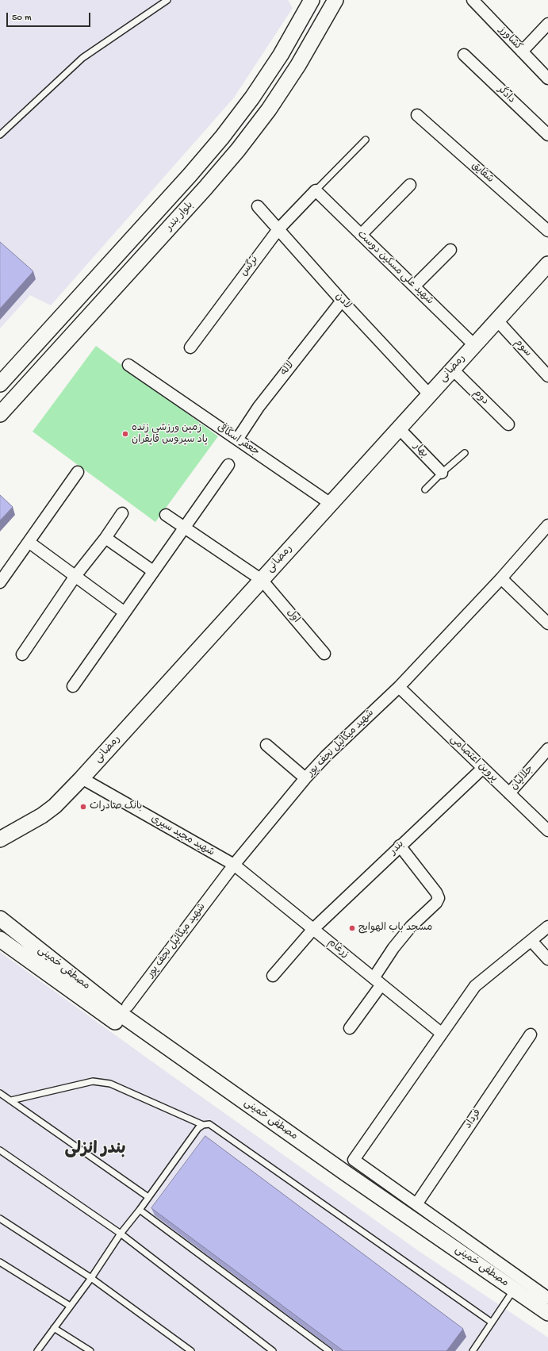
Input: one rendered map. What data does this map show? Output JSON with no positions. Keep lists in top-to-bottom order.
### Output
{
  "streets": {
    "main road": ["بلوار بندر", "رمضانی", "مصطفی خمینی"],
    "street": [
      "کشاورز",
      "دادگر",
      "شقایق",
      "نرگس",
      "شهید علی مسکین دوست",
      "لادن",
      "سوم",
      "لاله",
      "دوم",
      "جعفر اسکافی",
      "بهار",
      "اول",
      "شهید میکائیل نجف پور",
      "پروین اعتصامی",
      "جلالیان",
      "شهید مجید سیری",
      "بندر",
      "زرغام",
      "فرداد"
    ]
  },
  "crossings": [
    ["نرگس", "شهید علی مسکین دوست"],
    ["نرگس", "لادن"],
    ["شهید علی مسکین دوست", "رمضانی"],
    ["لادن", "لاله"],
    ["لادن", "رمضانی"],
    ["سوم", "رمضانی"],
    ["لاله", "جعفر اسکافی"],
    ["رمضانی", "دوم"],
    ["رمضانی", "جعفر اسکافی"],
    ["رمضانی", "بهار"],
    ["رمضانی", "اول"],
    ["رمضانی", "شهید مجید سیری"],
    ["شهید میکائیل نجف پور", "پروین اعتصامی"],
    ["شهید میکائیل نجف پور", "شهید مجید سیری"],
    ["شهید میکائیل نجف پور", "زرغام"],
    ["پروین اعتصامی", "جلالیان"],
    ["پروین اعتصامی", "بندر"],
    ["شهید مجید سیری", "زرغام"],
    ["بندر", "زرغام"]
  ],
  "districts": ["بندر انزلی"],
  "places": ["زمین ورزشی زنده یاد سیروس قایقران", "بانک صادرات", "مسجد باب الهوایج"],
  "scale_bar": "50 m"
}
